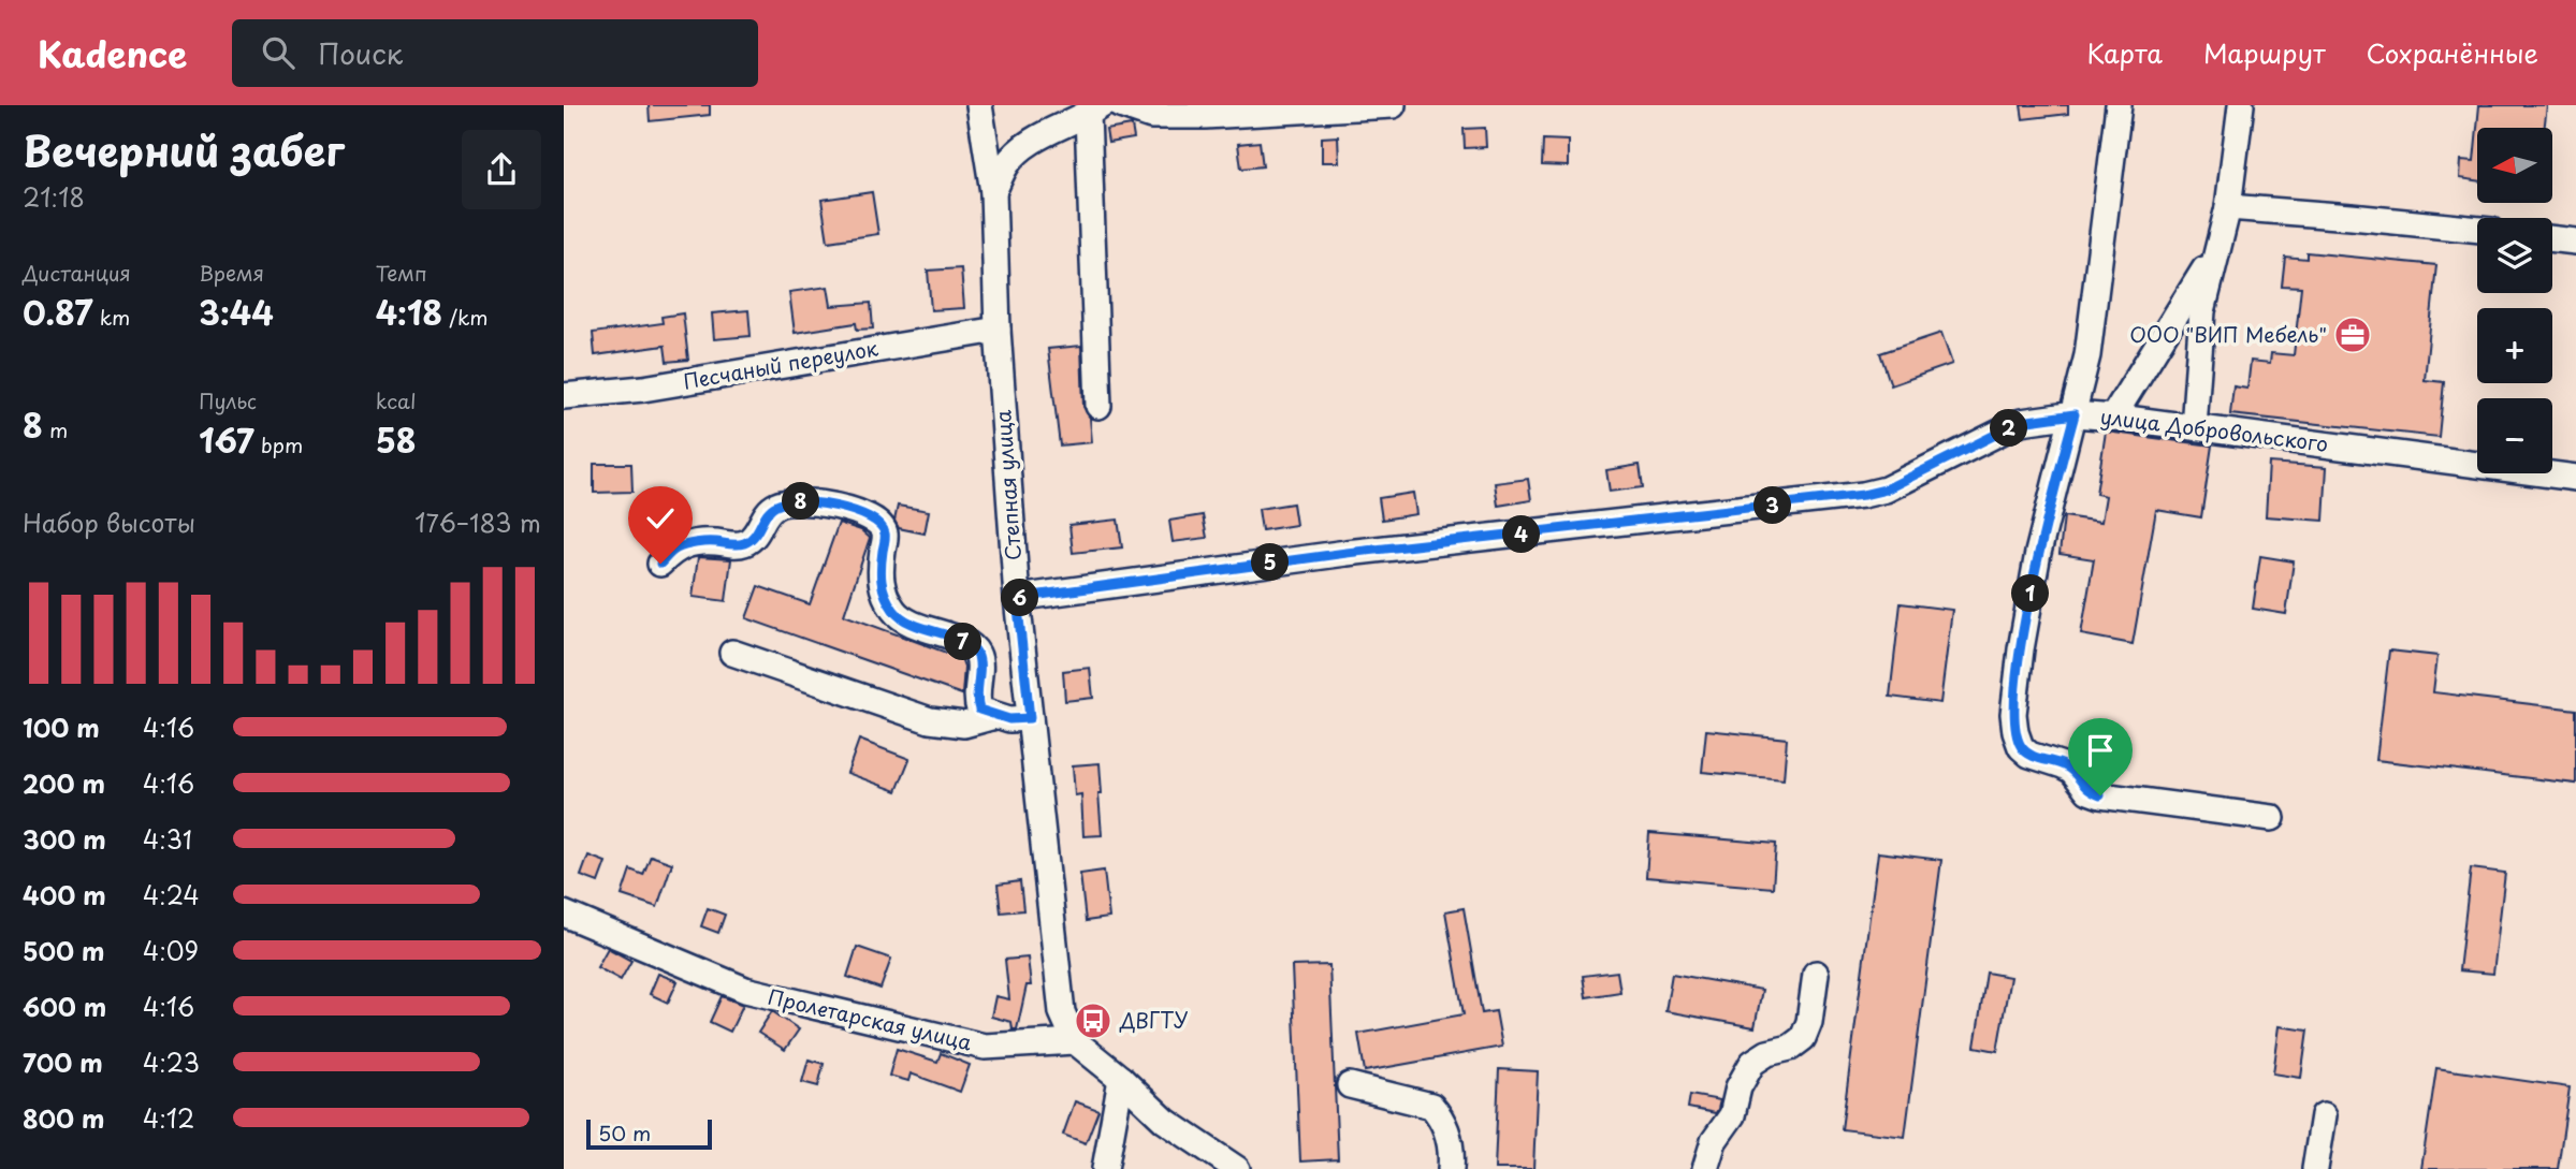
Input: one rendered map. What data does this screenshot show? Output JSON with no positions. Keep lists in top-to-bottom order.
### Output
{
  "streets": {
    "street": [
      "Песчаный переулок",
      "улица Добровольского",
      "Степная улица",
      "Пролетарская улица"
    ]
  },
  "crossings": [
    ["Песчаный переулок", "Степная улица"],
    ["улица Добровольского", "Степная улица"],
    ["Степная улица", "Пролетарская улица"]
  ],
  "places": {
    "office": ["ООО \"ВИП Мебель\""],
    "bus stop": ["ДВГТУ"]
  },
  "scale_bar": "50 m",
  "north": "left",
  "page": {
    "header": "Kadence",
    "search": "Поиск",
    "nav": ["Карта", "Маршрут", "Сохранённые"],
    "heading": ["Вечерний забег", "21:18"],
    "map_buttons": ["+", "−"],
    "stats": [
      ["Дистанция", "0.87 km"],
      ["Время", "3:44"],
      ["Темп", "4:18 /km"],
      ["8 m"],
      ["Пульс", "167 bpm"],
      ["kcal", "58"]
    ],
    "pins": [
      "2",
      "8",
      "3",
      "4",
      "5",
      "1",
      "6",
      "7"
    ],
    "chart": ["Набор высоты", "176–183 m"],
    "list": [
      {
        "name": "100 m",
        "note": "4:16"
      },
      {
        "name": "200 m",
        "note": "4:16"
      },
      {
        "name": "300 m",
        "note": "4:31"
      },
      {
        "name": "400 m",
        "note": "4:24"
      },
      {
        "name": "500 m",
        "note": "4:09"
      },
      {
        "name": "600 m",
        "note": "4:16"
      },
      {
        "name": "700 m",
        "note": "4:23"
      },
      {
        "name": "800 m",
        "note": "4:12"
      }
    ],
    "scale": "50 m"
  }
}
